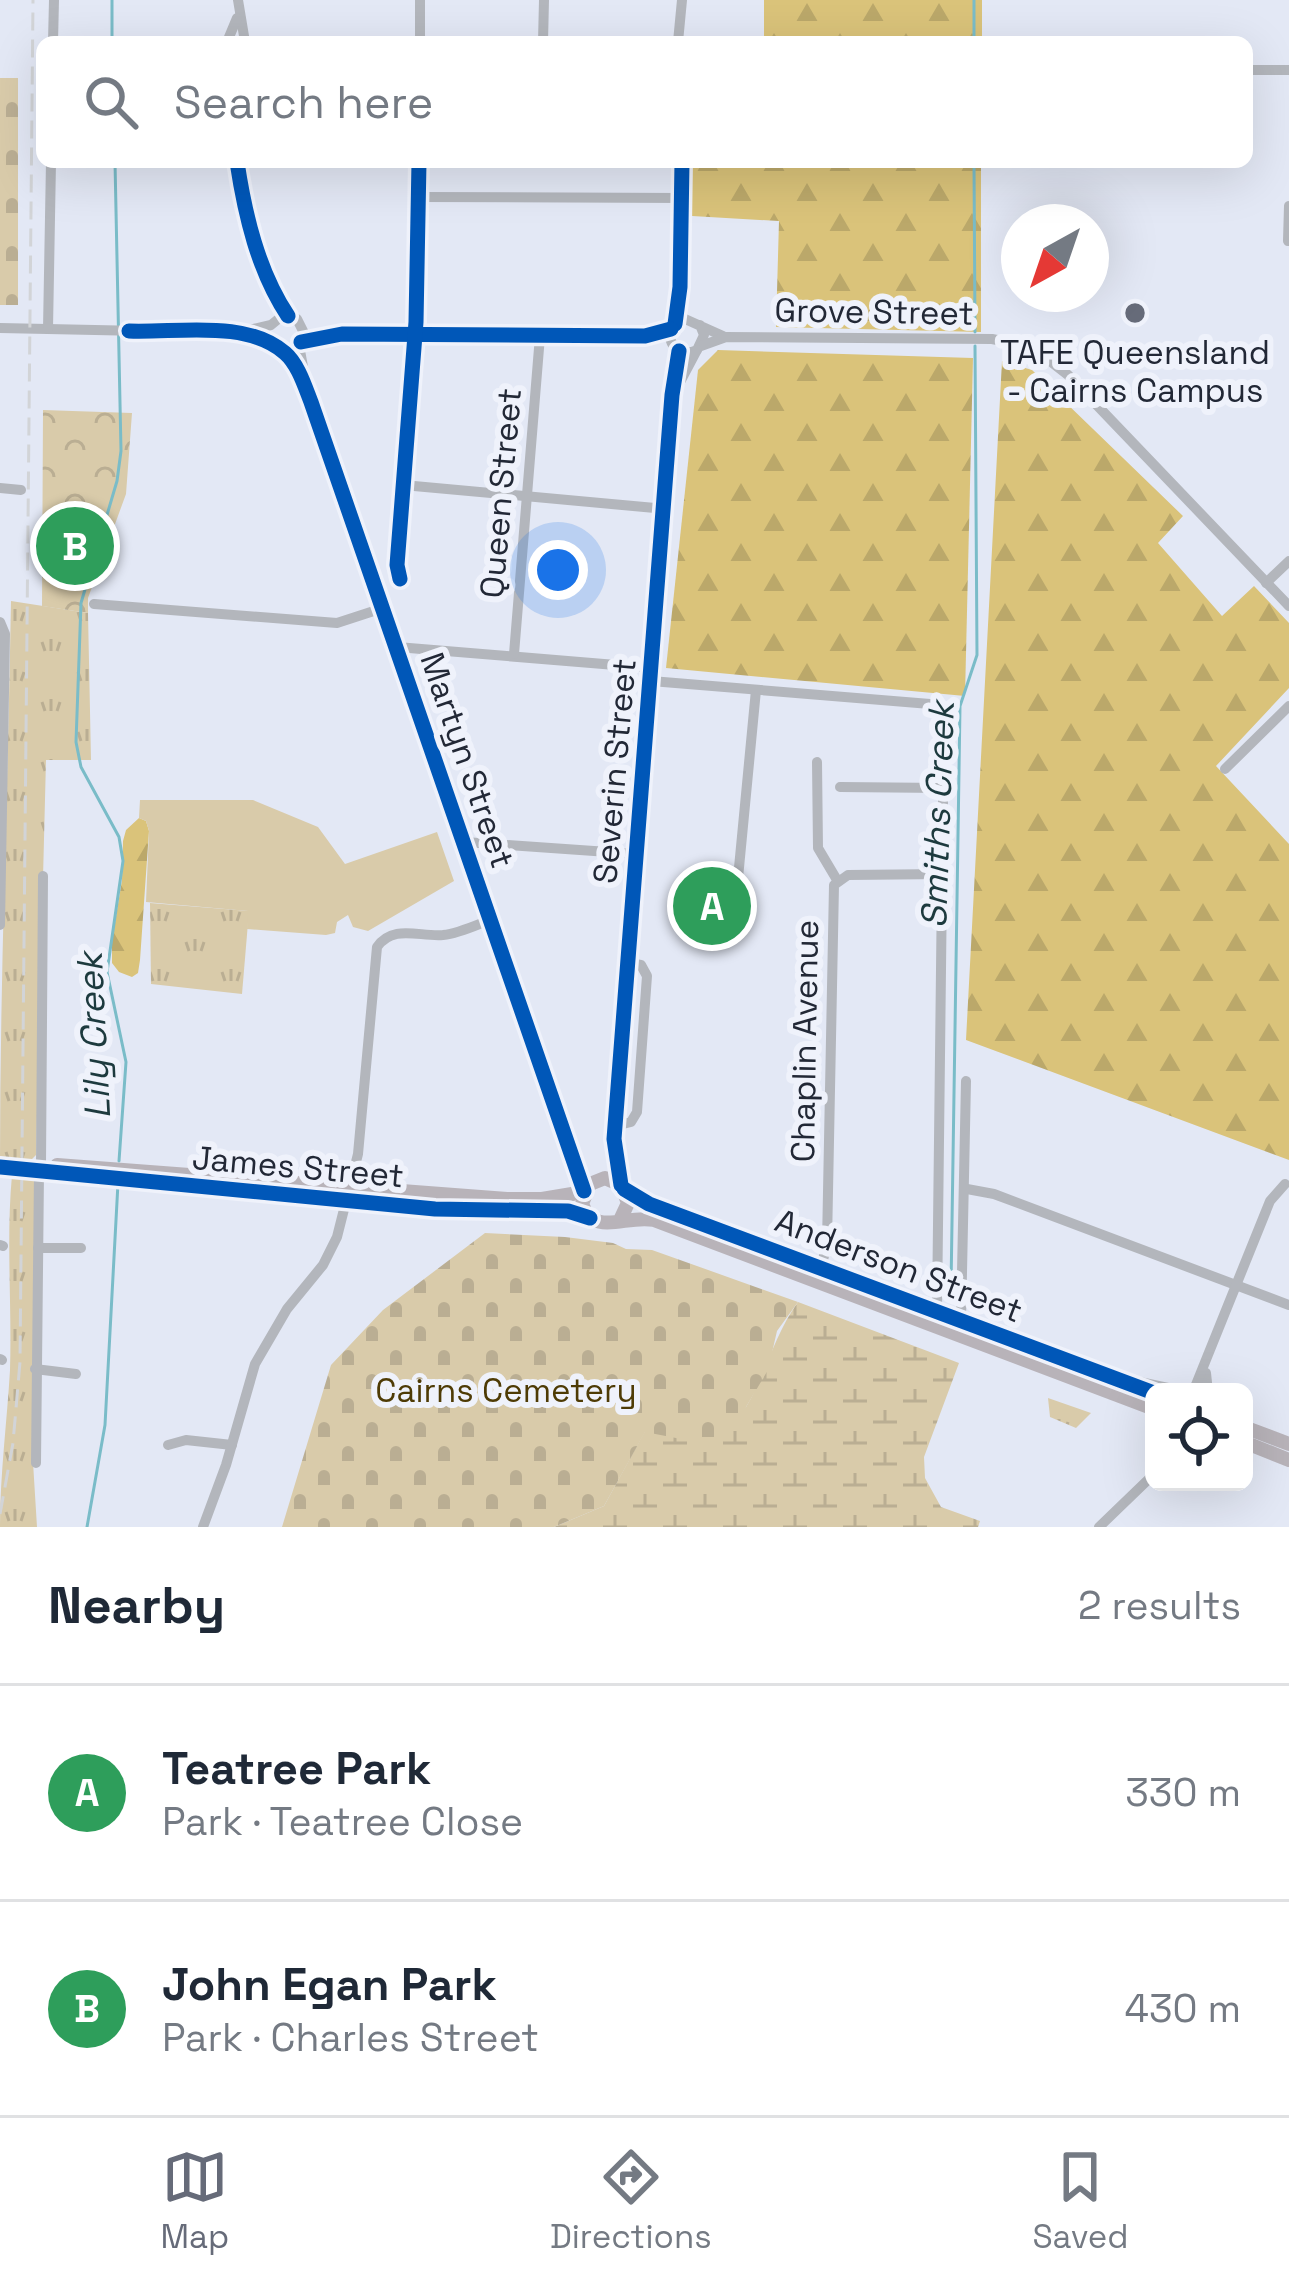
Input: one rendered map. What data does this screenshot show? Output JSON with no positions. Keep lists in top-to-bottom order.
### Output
{
  "streets": {
    "main road": ["James Street", "Anderson Street"],
    "street": [
      "Grove Street",
      "Queen Street",
      "Martyn Street",
      "Severin Street",
      "Chaplin Avenue"
    ]
  },
  "crossings": [
    ["Grove Street", "Severin Street"],
    ["Martyn Street", "Severin Street"],
    ["Martyn Street", "James Street"],
    ["Martyn Street", "Anderson Street"],
    ["Severin Street", "James Street"],
    ["Severin Street", "Anderson Street"],
    ["Chaplin Avenue", "Anderson Street"],
    ["James Street", "Anderson Street"]
  ],
  "water": ["Smiths Creek", "Lily Creek"],
  "parks": ["Cairns Cemetery"],
  "places": ["TAFE Queensland - Cairns Campus"],
  "north": "bottom left",
  "page": {
    "search": "Search here",
    "pins": ["B", "A"],
    "heading": ["Nearby", "2 results"],
    "list": [
      {
        "mark": "A",
        "name": "Teatree Park",
        "note": "Park · Teatree Close",
        "value": "330 m"
      },
      {
        "mark": "B",
        "name": "John Egan Park",
        "note": "Park · Charles Street",
        "value": "430 m"
      }
    ],
    "nav": ["Map", "Directions", "Saved"]
  }
}
